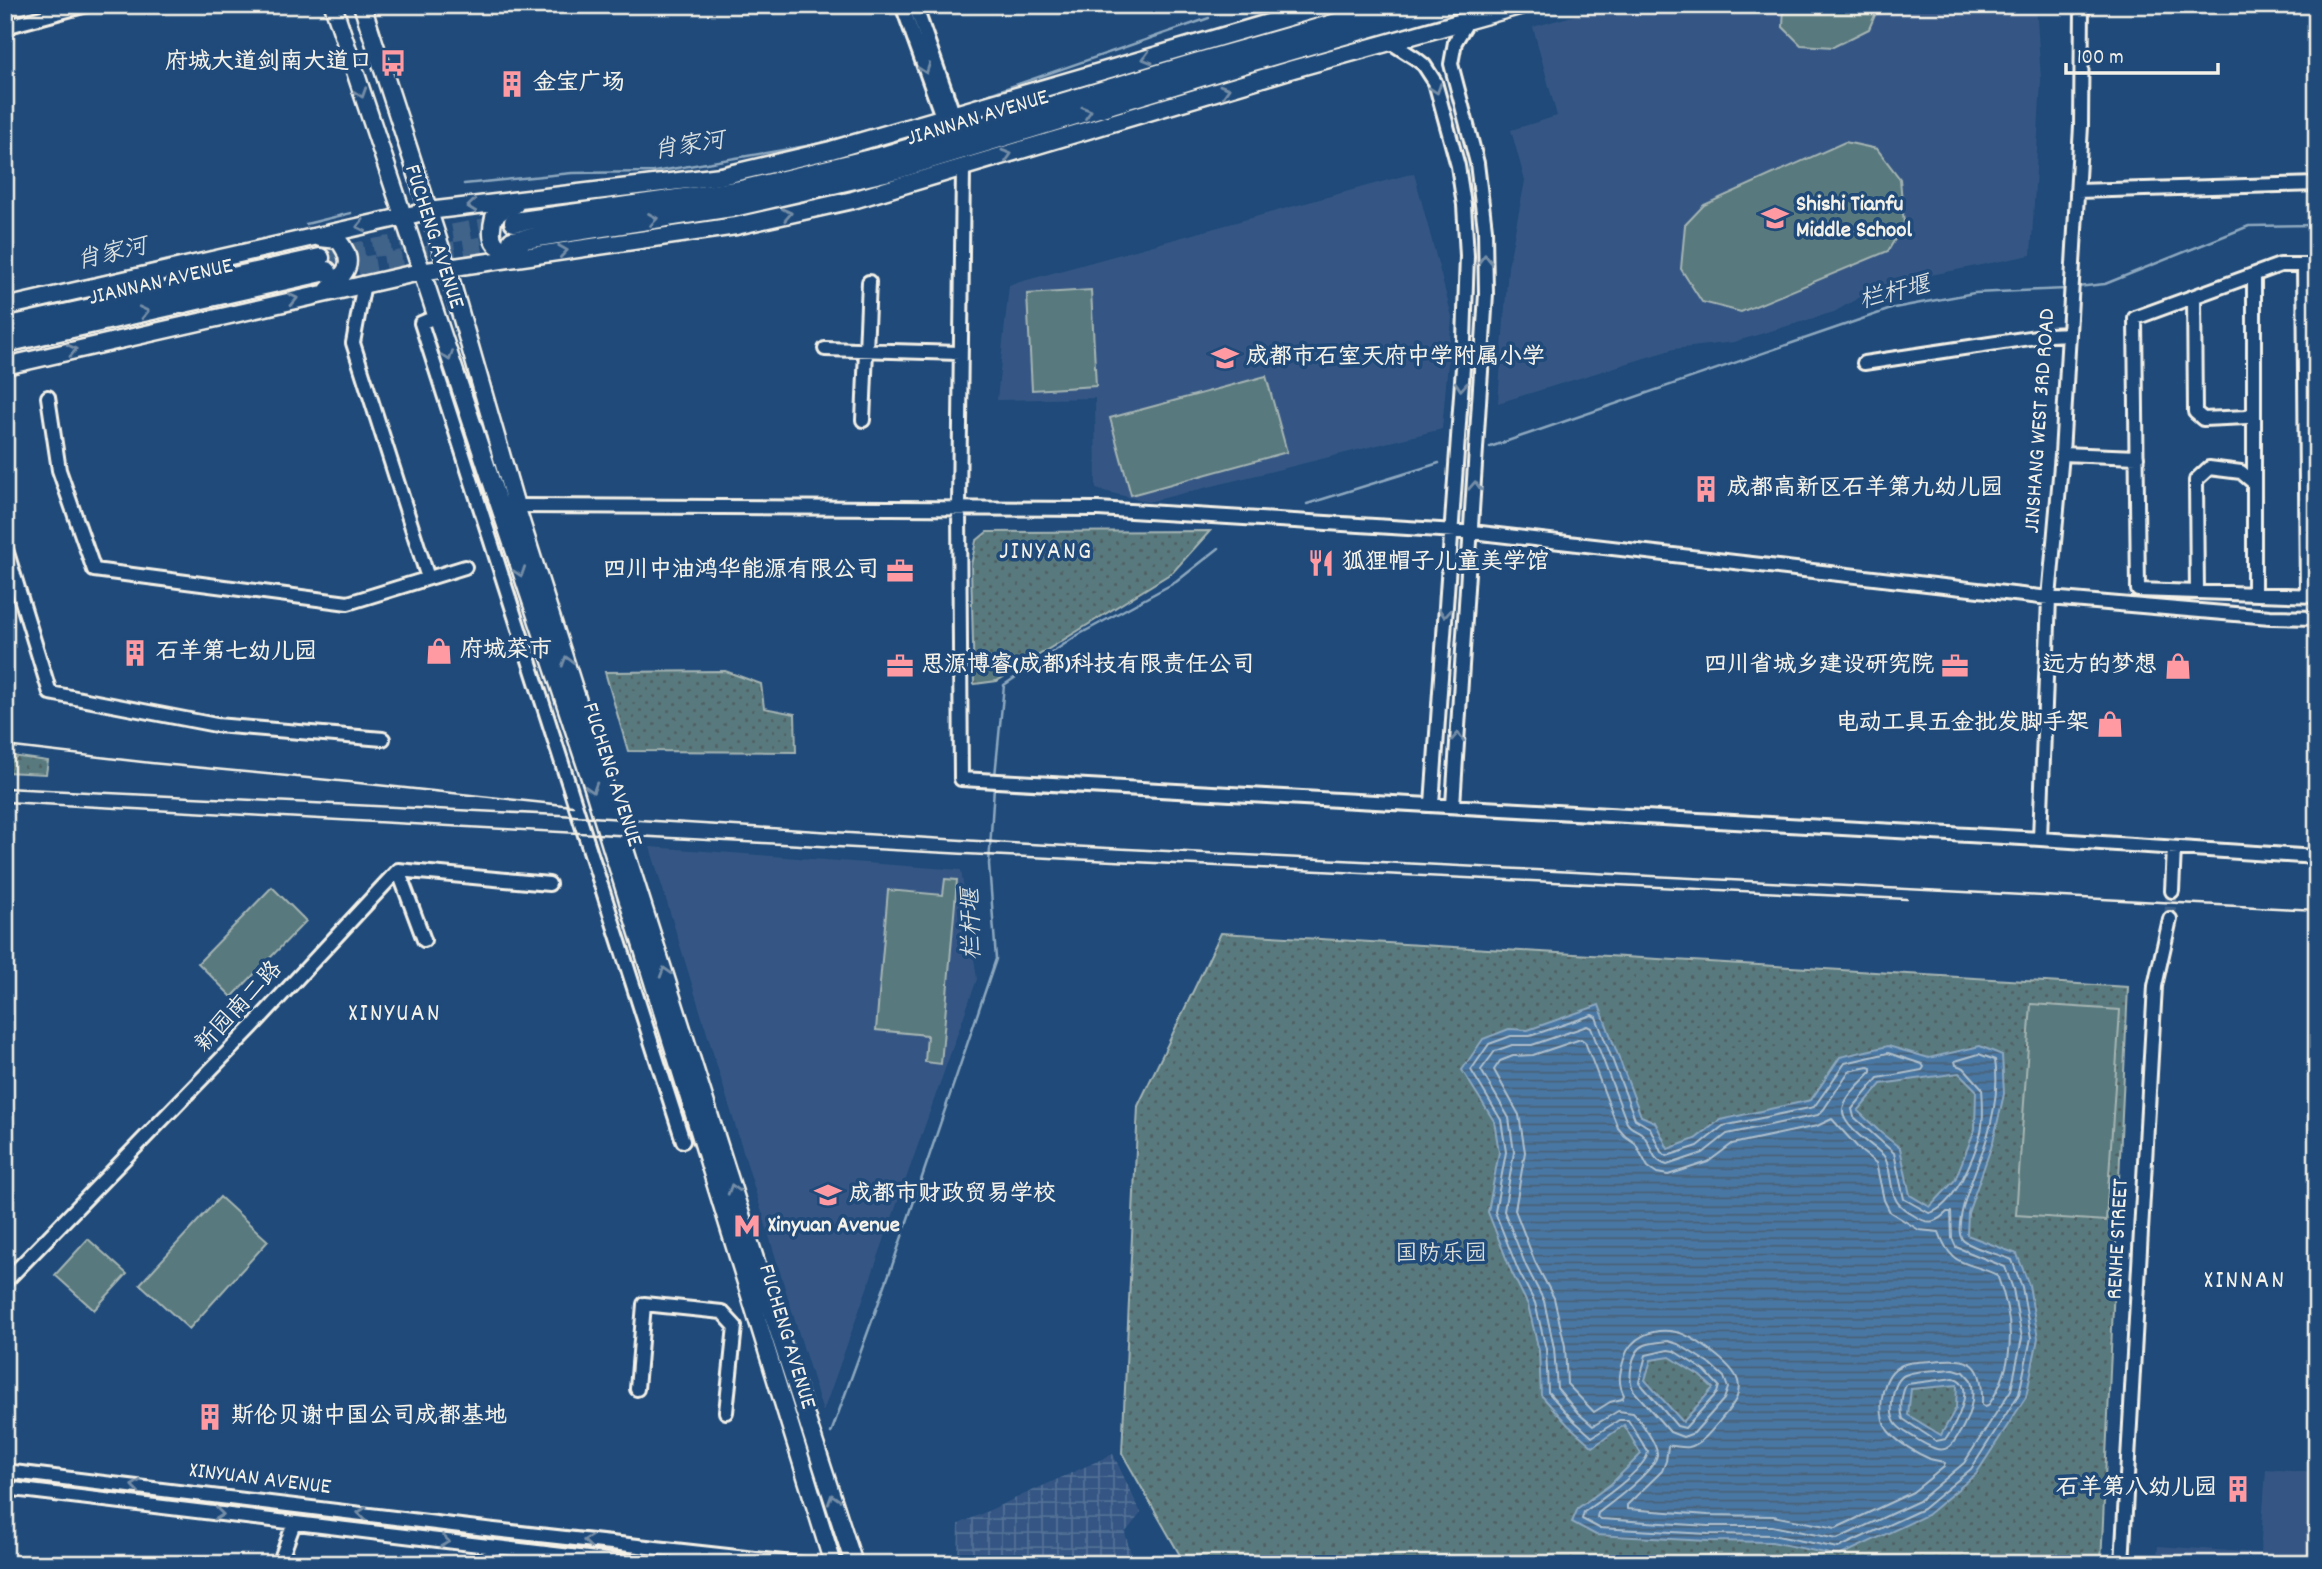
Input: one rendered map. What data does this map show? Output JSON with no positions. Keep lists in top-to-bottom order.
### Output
{
  "streets": {
    "highway": ["JIANNAN AVENUE"],
    "main road": ["FUCHENG AVENUE"],
    "street": [
      "JINSHANG WEST 3RD ROAD",
      "新园南二路",
      "RENHE STREET",
      "XINYUAN AVENUE"
    ]
  },
  "districts": ["JINYANG", "XINYUAN", "XINNAN"],
  "water": ["肖家河", "栏杆堰"],
  "parks": ["国防乐园"],
  "places": {
    "bus stop": ["府城大道剑南大道口"],
    "building": [
      "金宝广场",
      "成都高新区石羊第九幼儿园",
      "石羊第七幼儿园",
      "斯伦贝谢中国公司成都基地",
      "石羊第八幼儿园"
    ],
    "school or university": ["Shishi Tianfu Middle School", "成都市石室天府中学附属小学", "成都市财政贸易学校"],
    "restaurant": ["狐狸帽子儿童美学馆"],
    "office": ["四川中油鸿华能源有限公司", "思源博睿(成都)科技有限责任公司", "四川省城乡建设研究院"],
    "shop": ["府城菜市", "远方的梦想", "电动工具五金批发脚手架"],
    "metro station": ["Xinyuan Avenue"]
  },
  "scale_bar": "100 m"
}
